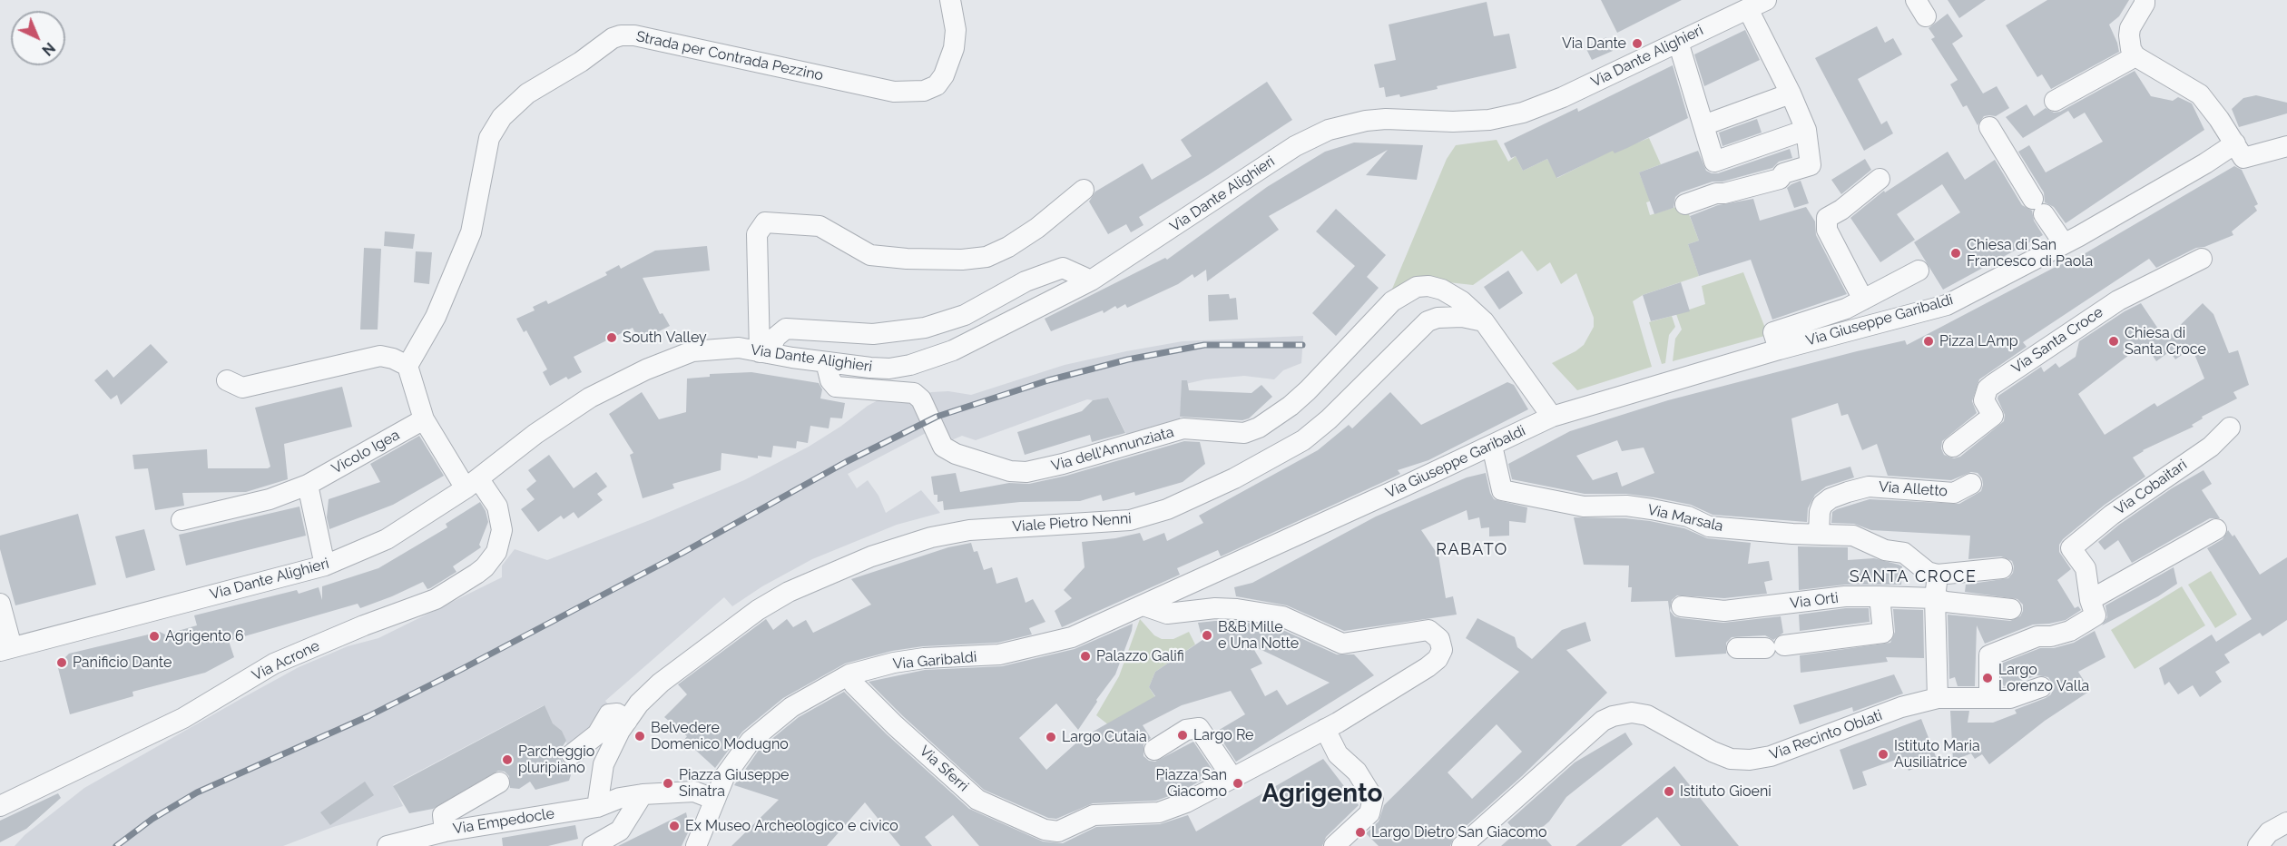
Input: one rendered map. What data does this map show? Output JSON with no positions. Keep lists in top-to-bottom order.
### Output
{
  "streets": {
    "street": [
      "Strada per Contrada Pezzino",
      "Via Dante Alighieri",
      "Via Giuseppe Garibaldi",
      "Via Santa Croce",
      "Via dell'Annunziata",
      "Vicolo Igea",
      "Via Cobaitari",
      "Via Alletto",
      "Via Marsala",
      "Viale Pietro Nenni",
      "Via Orti",
      "Via Acrone",
      "Via Garibaldi",
      "Via Recinto Oblati",
      "Via Sferri",
      "Via Empedocle"
    ]
  },
  "crossings": [
    ["Via Dante Alighieri", "Via dell'Annunziata"],
    ["Via Dante Alighieri", "Via Acrone"],
    ["Via Giuseppe Garibaldi", "Via Marsala"],
    ["Via Giuseppe Garibaldi", "Via Garibaldi"],
    ["Via dell'Annunziata", "Viale Pietro Nenni"],
    ["Via Alletto", "Via Marsala"],
    ["Viale Pietro Nenni", "Via Empedocle"],
    ["Via Garibaldi", "Via Sferri"]
  ],
  "districts": ["RABATO", "SANTA CROCE", "Agrigento"],
  "places": [
    "Via Dante",
    "Chiesa di San Francesco di Paola",
    "South Valley",
    "Pizza LAmp",
    "Chiesa di Santa Croce",
    "B&B Mille e Una Notte",
    "Agrigento 6",
    "Palazzo Galifi",
    "Panificio Dante",
    "Largo Lorenzo Valla",
    "Largo Re",
    "Belvedere Domenico Modugno",
    "Largo Cutaia",
    "Istituto Maria Ausiliatrice",
    "Parcheggio pluripiano",
    "Piazza Giuseppe Sinatra",
    "Piazza San Giacomo",
    "Istituto Gioeni",
    "Ex Museo Archeologico e civico",
    "Largo Dietro San Giacomo"
  ],
  "north": "bottom right"
}
